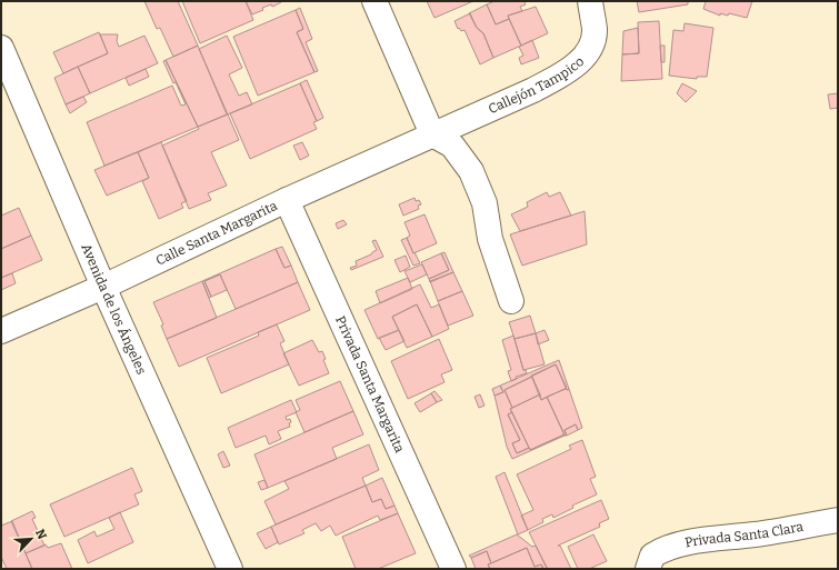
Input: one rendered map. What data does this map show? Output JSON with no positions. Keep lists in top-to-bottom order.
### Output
{
  "streets": {
    "street": [
      "Callejón Tampico",
      "Calle Santa Margarita",
      "Avenida de los Ángeles",
      "Privada Santa Margarita",
      "Privada Santa Clara"
    ]
  },
  "crossings": [
    ["Callejón Tampico", "Calle Santa Margarita"],
    ["Calle Santa Margarita", "Avenida de los Ángeles"],
    ["Calle Santa Margarita", "Privada Santa Margarita"]
  ],
  "north": "top right"
}
